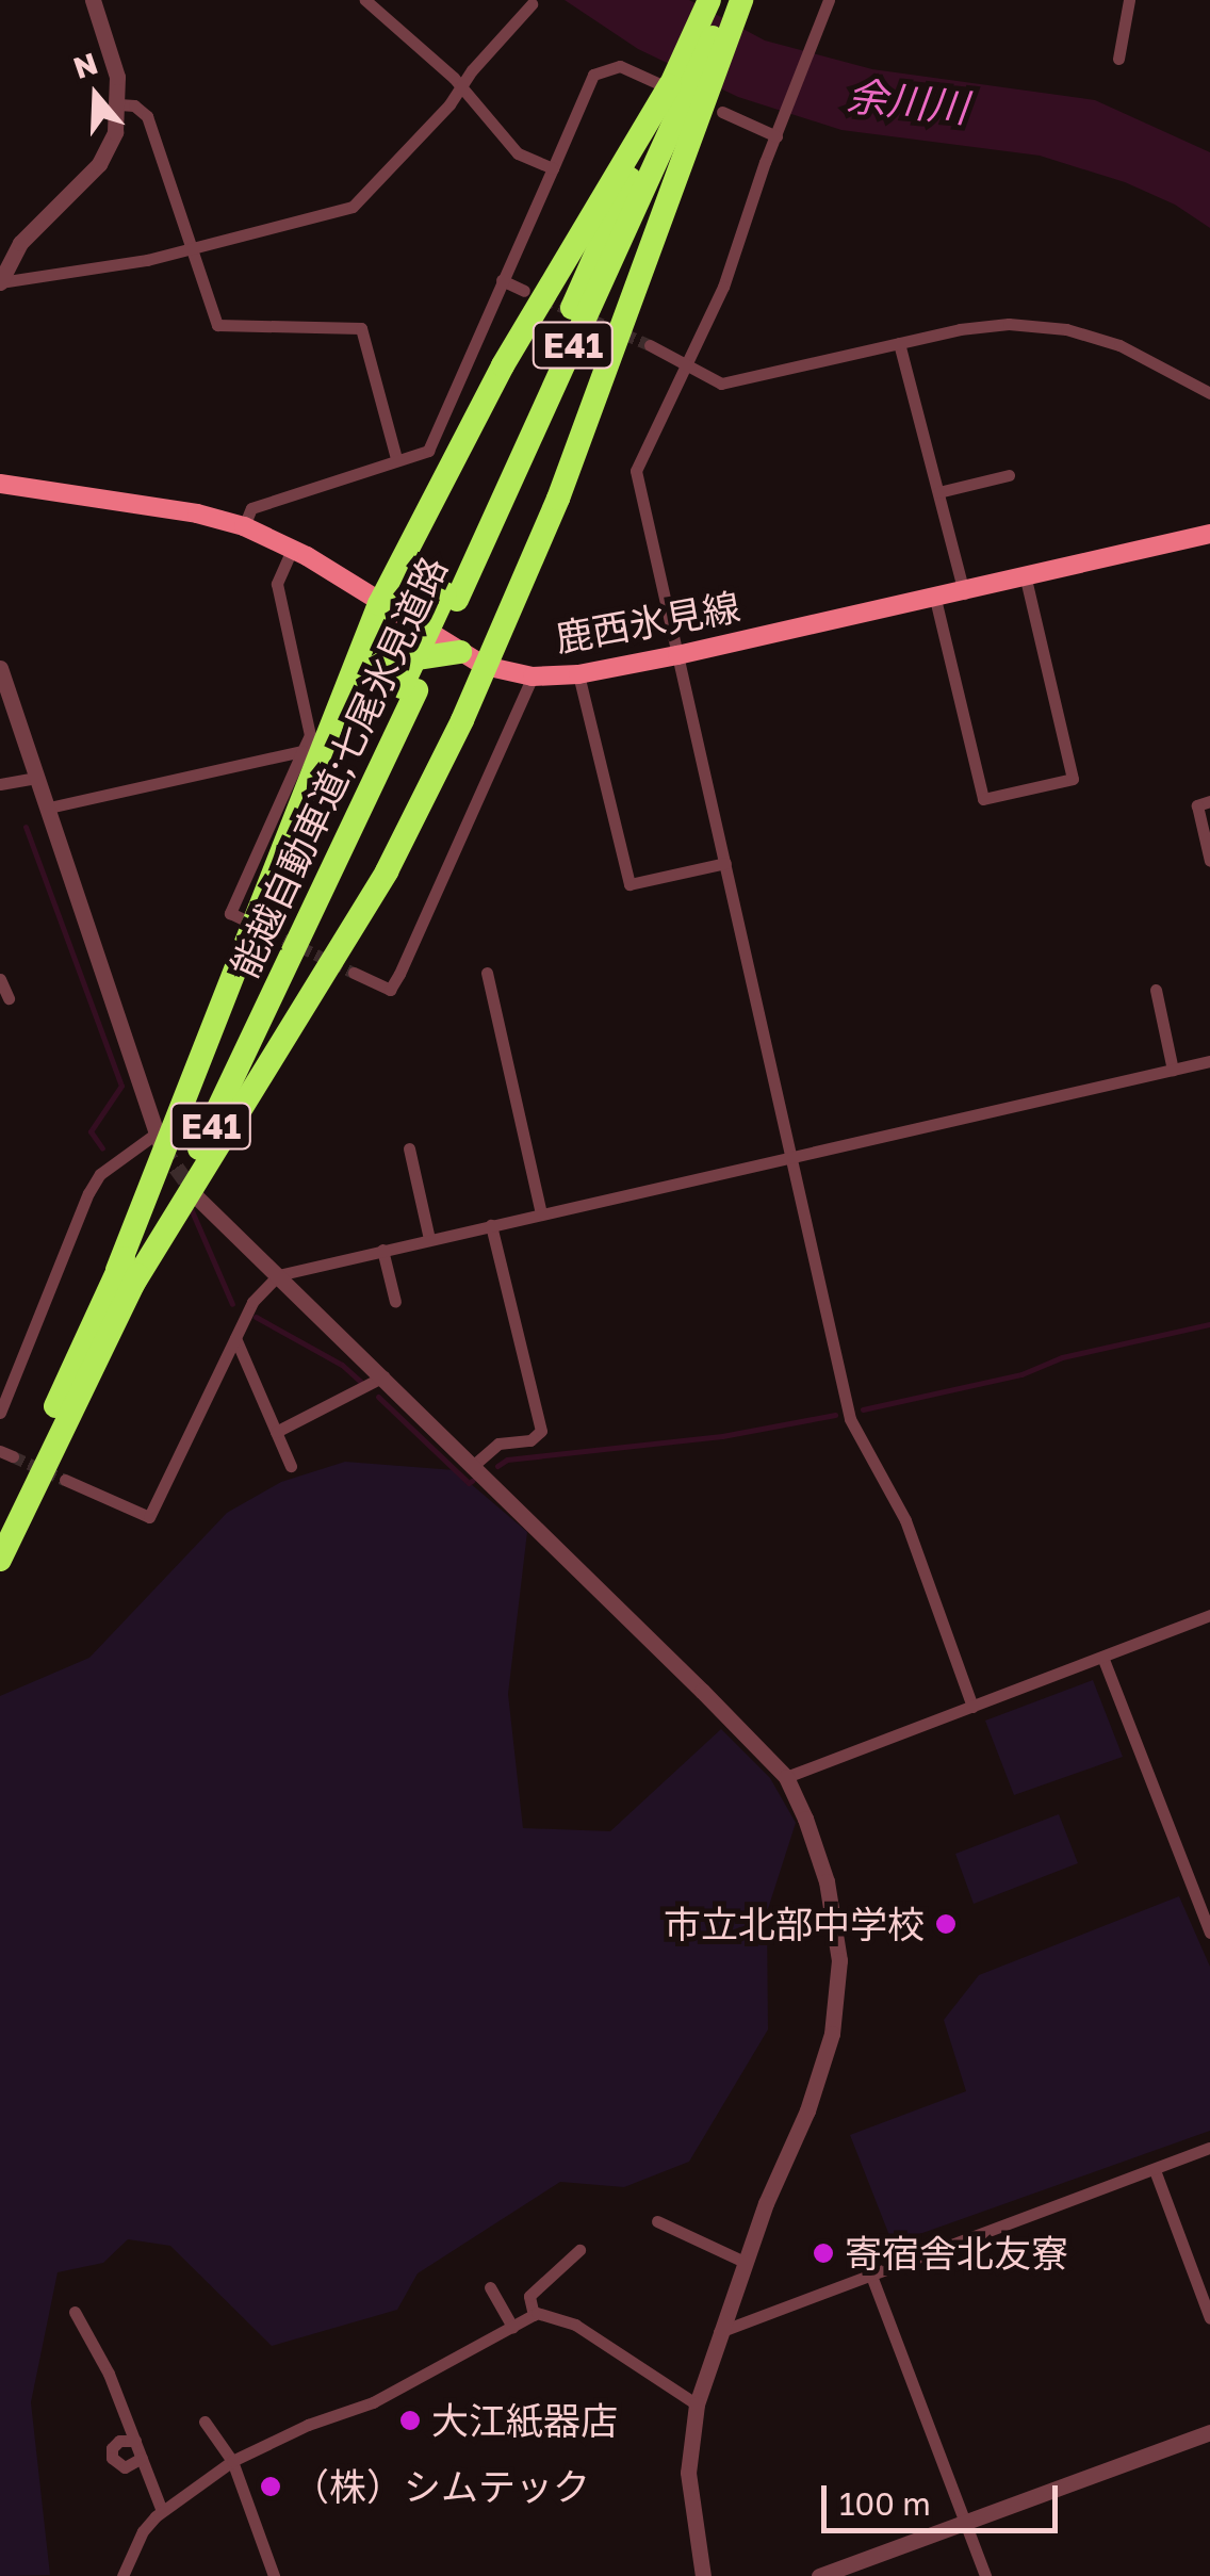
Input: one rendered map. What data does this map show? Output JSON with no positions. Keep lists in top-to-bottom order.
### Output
{
  "streets": {
    "highway": ["E41", "能越自動車道;七尾氷見道路"],
    "main road": ["鹿西氷見線"]
  },
  "water": ["余川川"],
  "places": [
    "市立北部中学校",
    "寄宿舎北友寮",
    "大江紙器店",
    "（株）シムテック"
  ],
  "scale_bar": "100 m",
  "north": "top"
}
